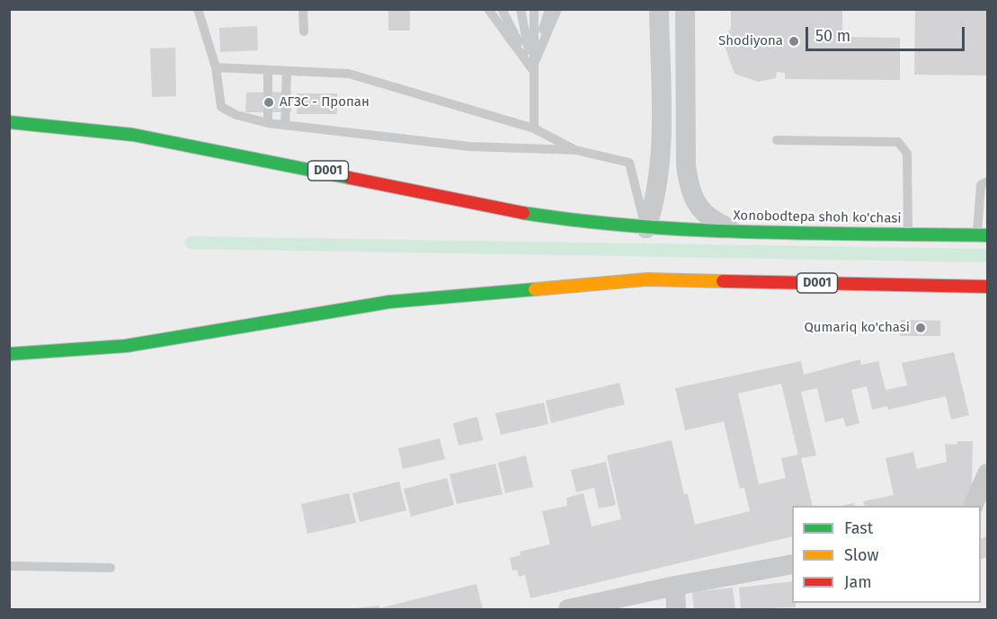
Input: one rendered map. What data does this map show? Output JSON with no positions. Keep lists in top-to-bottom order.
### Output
{
  "streets": {
    "highway": ["D001", "Xonobodtepa shoh ko'chasi"]
  },
  "crossings": [
    ["D001", "Xonobodtepa shoh ko'chasi"]
  ],
  "places": ["Shodiyona", "АГЗС - Пропан", "Qumariq ko'chasi"],
  "legend": ["Fast", "Slow", "Jam"],
  "scale_bar": "50 m"
}
